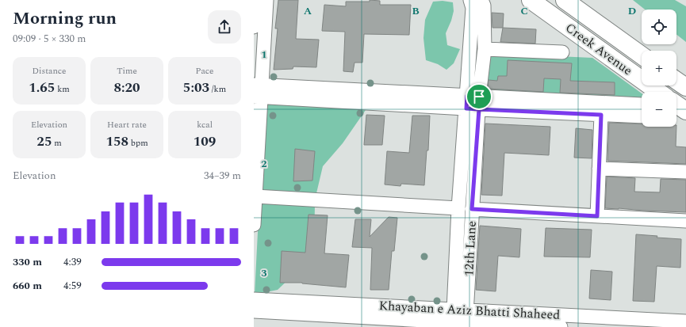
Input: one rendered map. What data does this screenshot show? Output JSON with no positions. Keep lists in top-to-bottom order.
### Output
{
  "streets": {
    "main road": ["Creek Avenue"],
    "street": ["12th Lane", "Khayaban e Aziz Bhatti Shaheed"]
  },
  "crossings": [
    ["12th Lane", "Khayaban e Aziz Bhatti Shaheed"]
  ],
  "page": {
    "heading": ["Morning run", "09:09 · 5 × 330 m"],
    "map_buttons": ["+", "−"],
    "stats": [
      ["Distance", "1.65 km"],
      ["Time", "8:20"],
      ["Pace", "5:03 /km"],
      ["Elevation", "25 m"],
      ["Heart rate", "158 bpm"],
      ["kcal", "109"]
    ],
    "chart": ["Elevation", "34–39 m"],
    "list": [
      {
        "name": "330 m",
        "note": "4:39"
      },
      {
        "name": "660 m",
        "note": "4:59"
      }
    ]
  },
  "grid": {
    "columns": [
      "A",
      "B",
      "C",
      "D"
    ],
    "rows": ["1", "2", "3"]
  }
}
